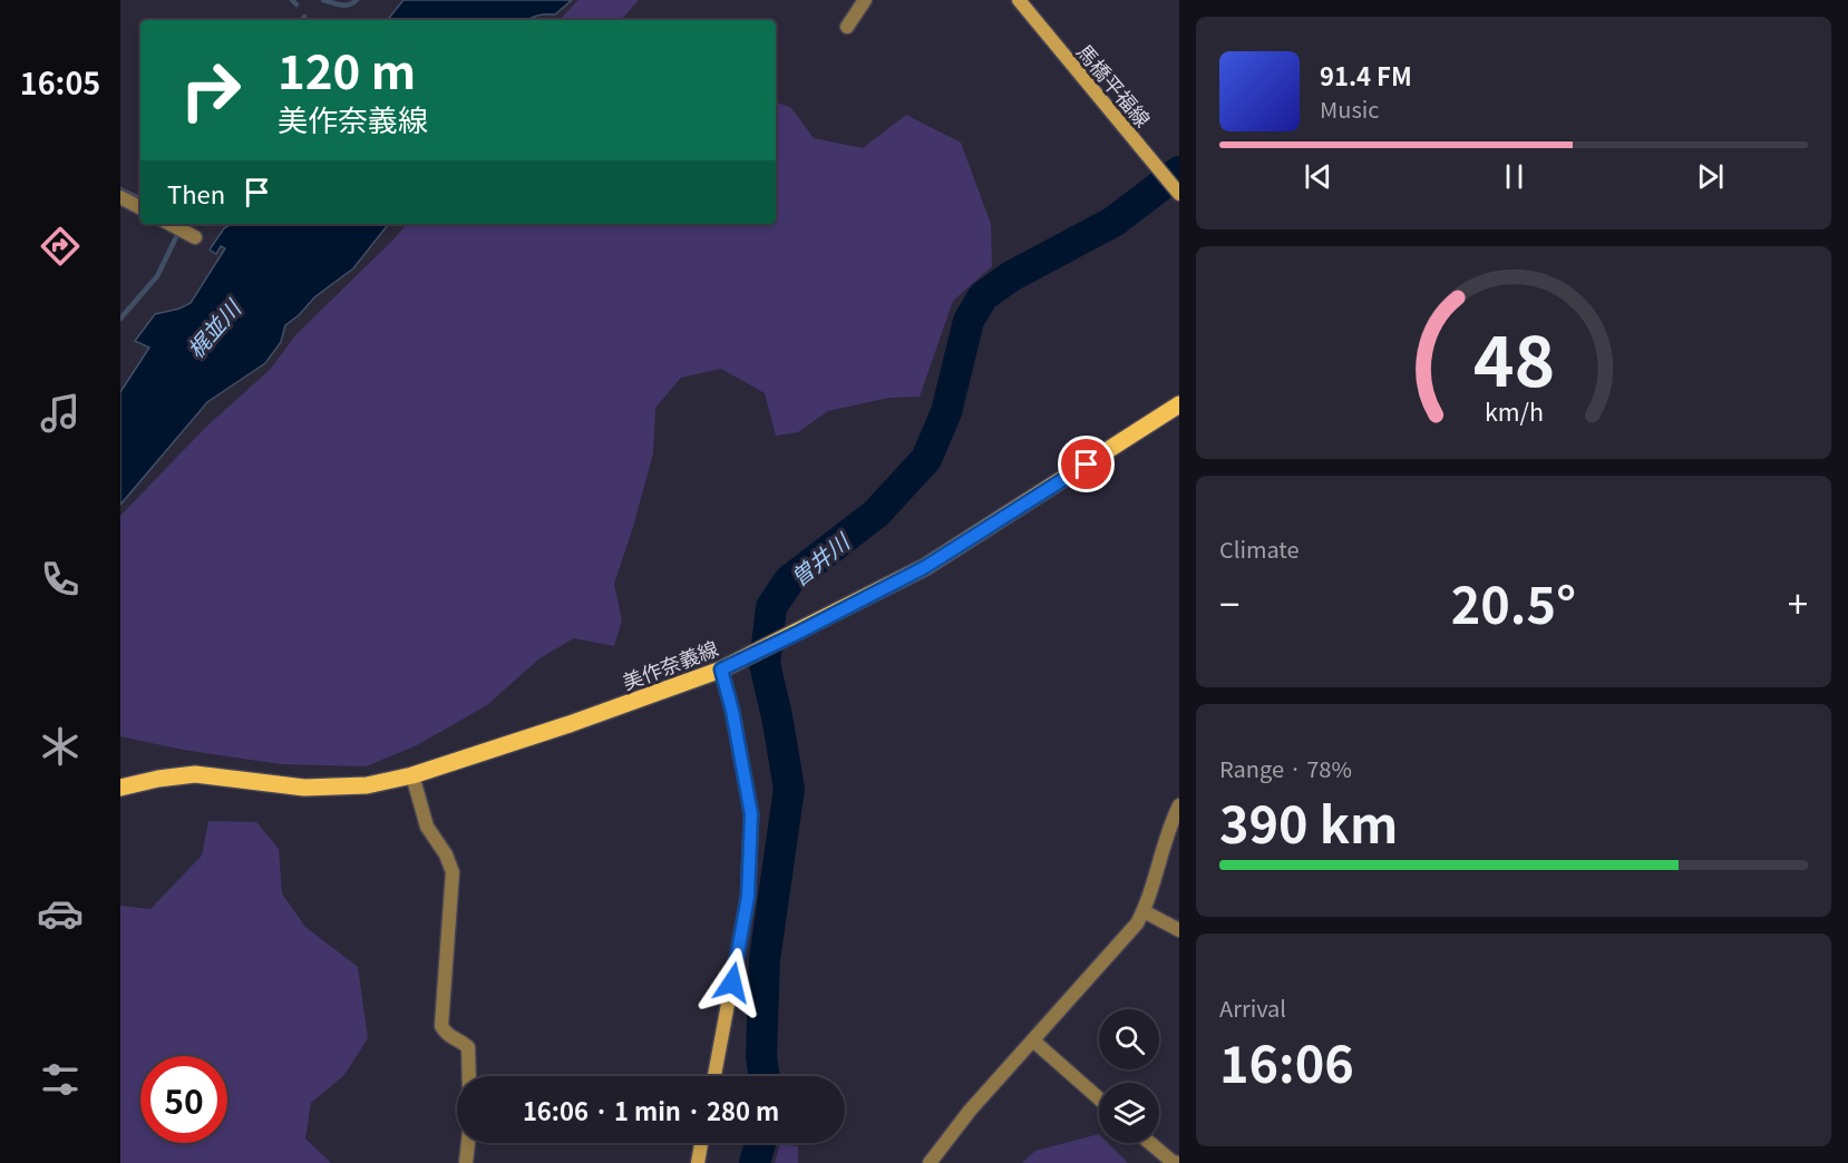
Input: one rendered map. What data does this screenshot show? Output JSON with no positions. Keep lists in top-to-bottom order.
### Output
{
  "streets": {
    "main road": ["馬橋平福線", "美作奈義線"]
  },
  "water": ["梶並川", "曽井川"],
  "page": {
    "tabs": "16:05",
    "turn": ["120 m", "美作奈義線"],
    "song": ["91.4 FM", "Music"],
    "then": "Then",
    "tile": [
      "Climate",
      ["Range · 78%", "390 km"],
      ["Arrival", "16:06"]
    ],
    "heat": ["−", "20.5°", "+"],
    "limit": "50",
    "trip": "16:06 · 1 min · 280 m",
    "gauge": ["48", "km/h"]
  }
}
